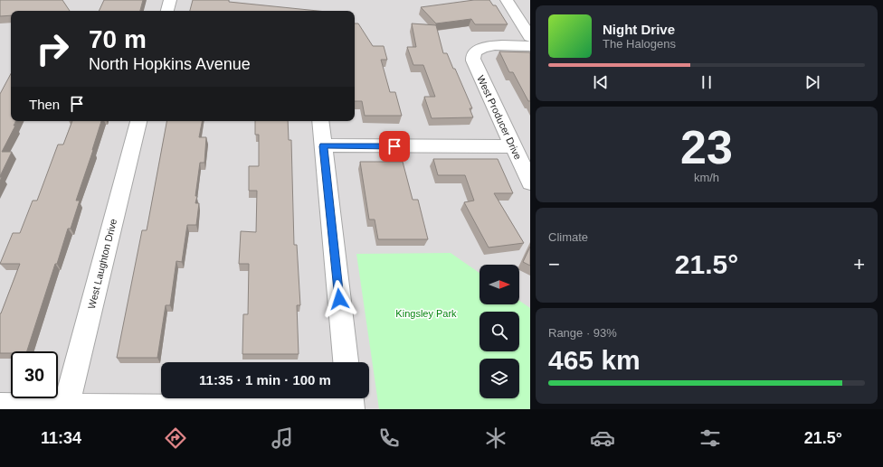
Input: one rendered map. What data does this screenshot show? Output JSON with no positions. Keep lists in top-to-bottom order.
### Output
{
  "streets": {
    "street": ["West Producer Drive", "West Laughton Drive"]
  },
  "parks": ["Kingsley Park"],
  "north": "right",
  "page": {
    "turn": ["70 m", "North Hopkins Avenue"],
    "song": ["Night Drive", "The Halogens"],
    "then": "Then",
    "tile": [
      ["23", "km/h"],
      "Climate",
      ["Range · 93%", "465 km"]
    ],
    "heat": ["−", "21.5°", "+"],
    "limit": "30",
    "trip": "11:35 · 1 min · 100 m",
    "tabs": ["11:34", "21.5°"]
  }
}
